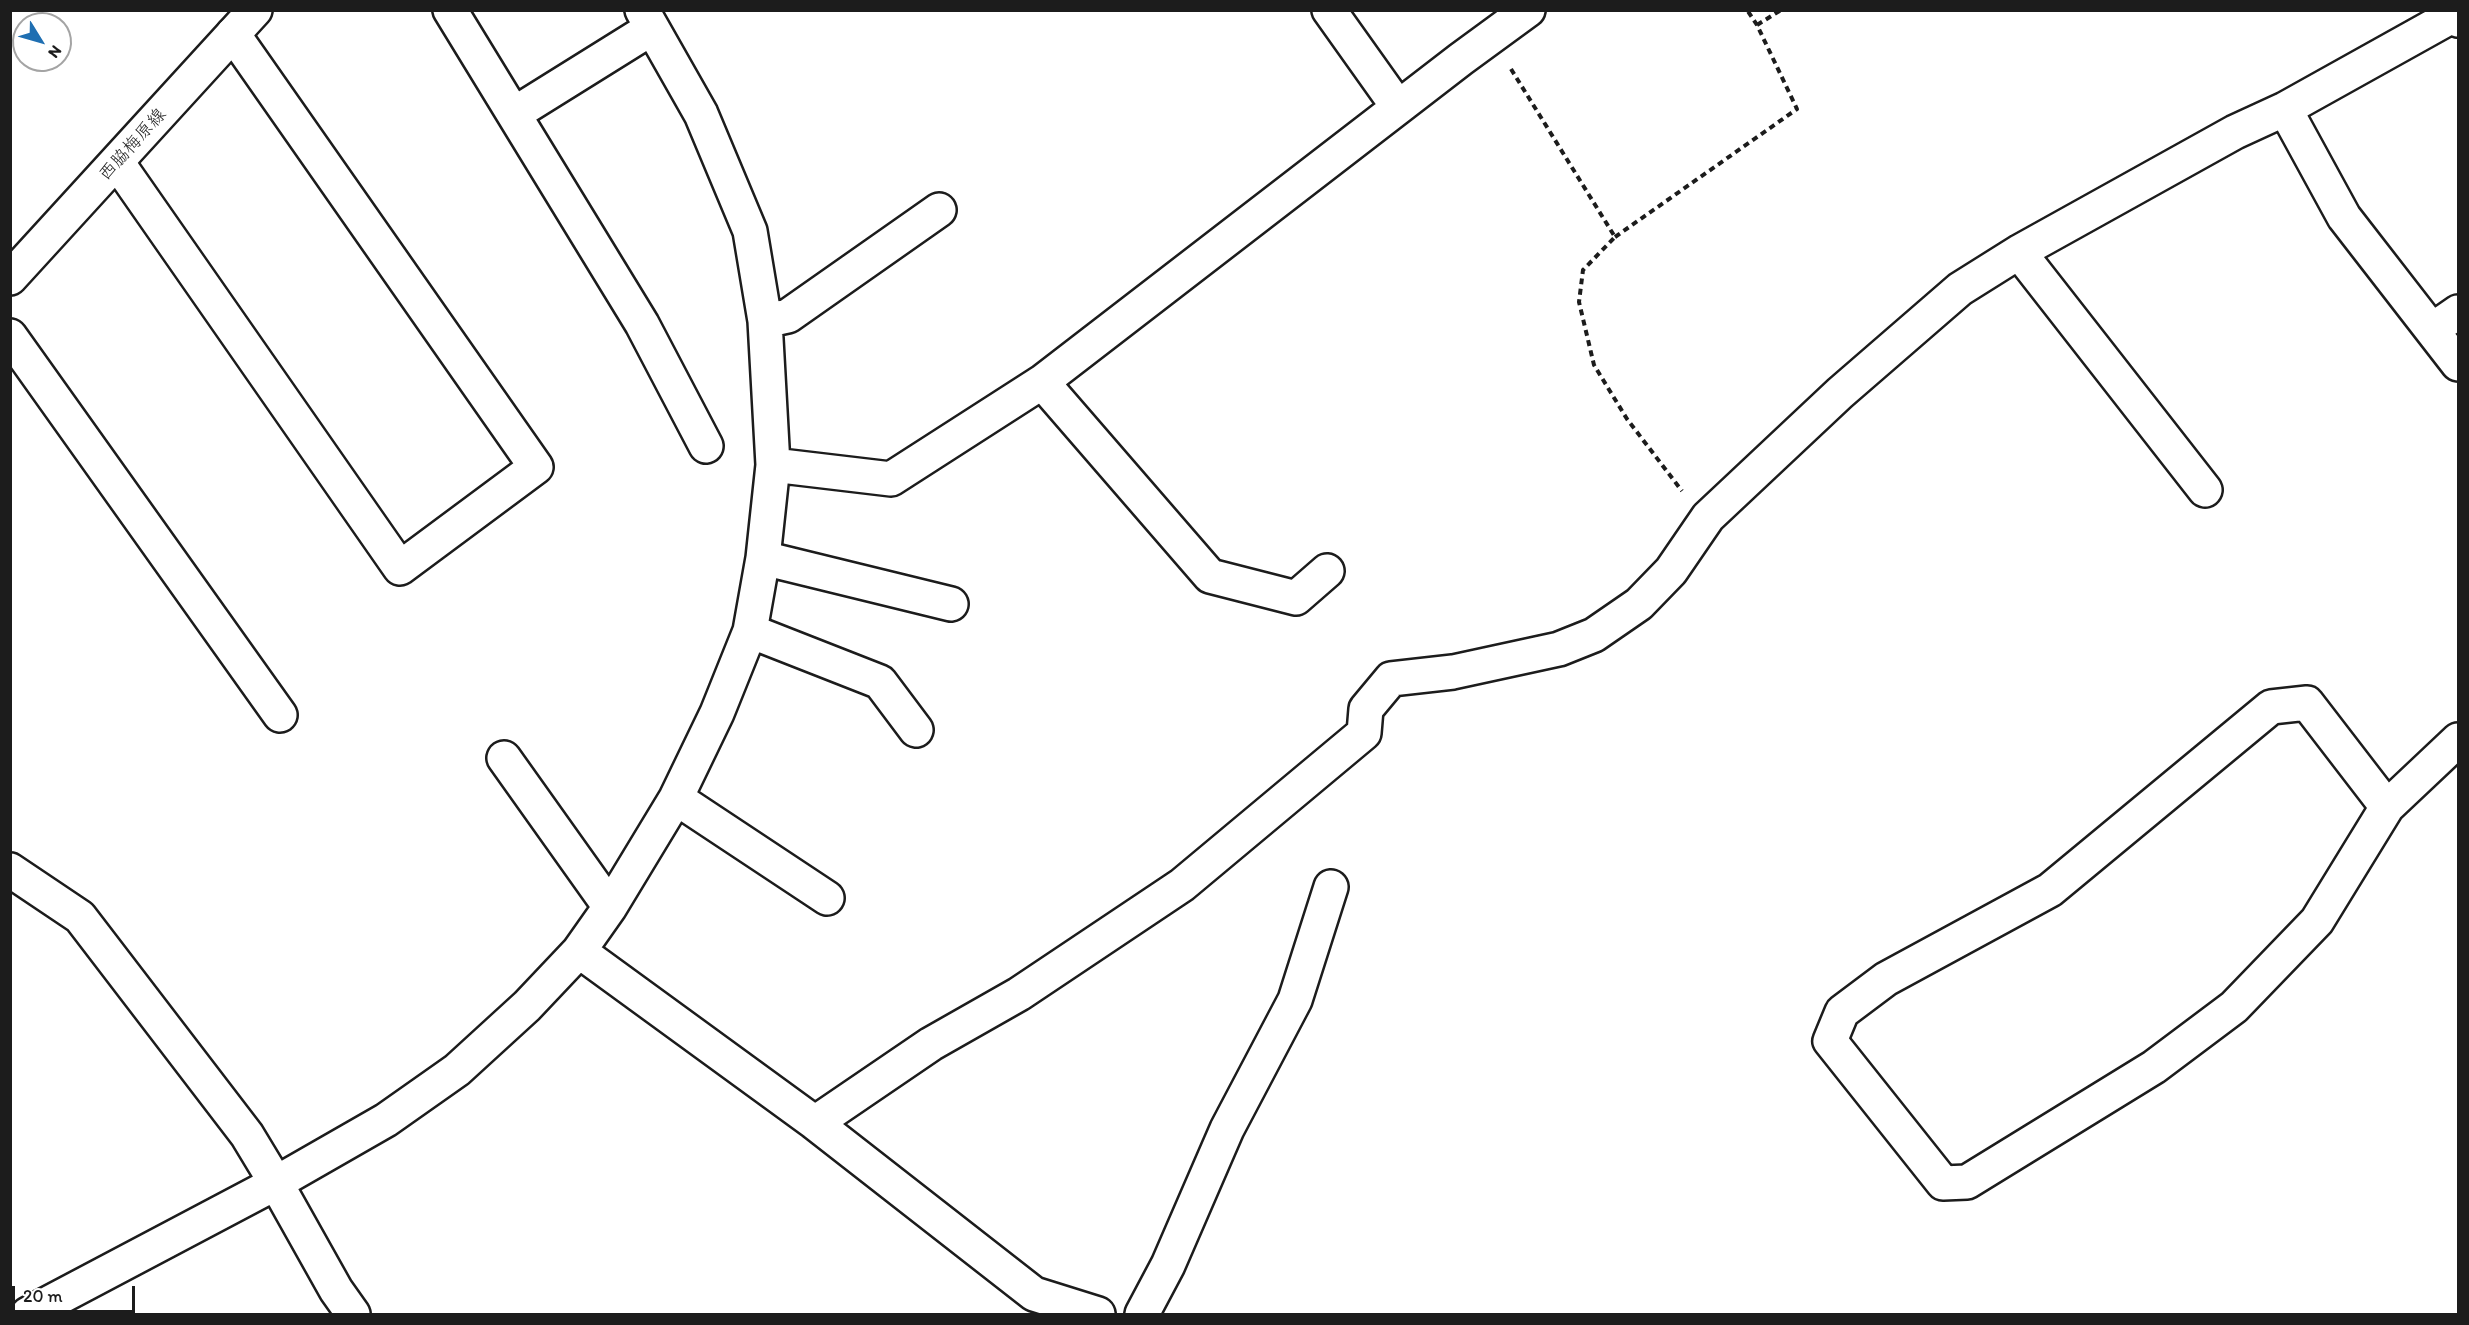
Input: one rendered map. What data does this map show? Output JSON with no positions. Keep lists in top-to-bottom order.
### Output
{
  "streets": {
    "street": ["西脇梅原線"]
  },
  "scale_bar": "20 m",
  "north": "bottom right"
}
